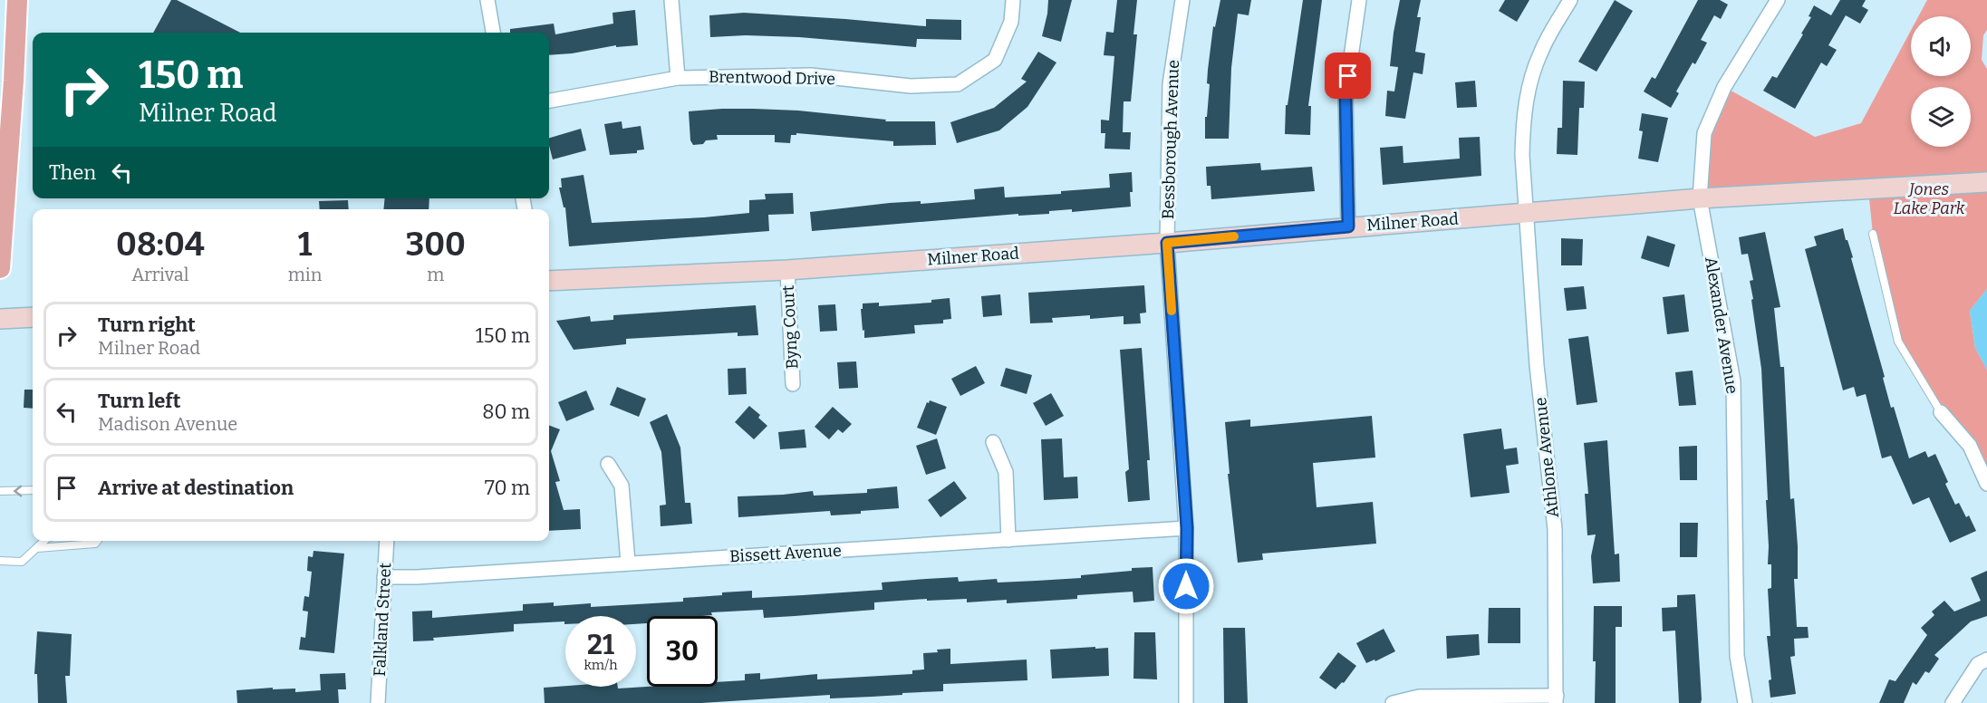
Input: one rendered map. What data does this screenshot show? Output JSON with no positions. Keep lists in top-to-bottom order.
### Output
{
  "streets": {
    "street": [
      "Brentwood Drive",
      "Bessborough Avenue",
      "Milner Road",
      "Alexander Avenue",
      "Byng Court",
      "Athlone Avenue",
      "Bissett Avenue",
      "Falkland Street"
    ]
  },
  "crossings": [
    ["Bessborough Avenue", "Milner Road"],
    ["Bessborough Avenue", "Bissett Avenue"],
    ["Milner Road", "Alexander Avenue"],
    ["Milner Road", "Byng Court"],
    ["Milner Road", "Athlone Avenue"],
    ["Bissett Avenue", "Falkland Street"]
  ],
  "parks": ["Jones Lake Park"],
  "page": {
    "turn": ["150 m", "Milner Road"],
    "then": "Then",
    "eta": [
      "08:04",
      "Arrival",
      "1",
      "min",
      "300",
      "m"
    ],
    "list": [
      {
        "name": "Turn right",
        "note": "Milner Road",
        "value": "150 m"
      },
      {
        "name": "Turn left",
        "note": "Madison Avenue",
        "value": "80 m"
      },
      {
        "name": "Arrive at destination",
        "value": "70 m"
      }
    ],
    "speed": "21 km/h",
    "limit": "30"
  }
}
